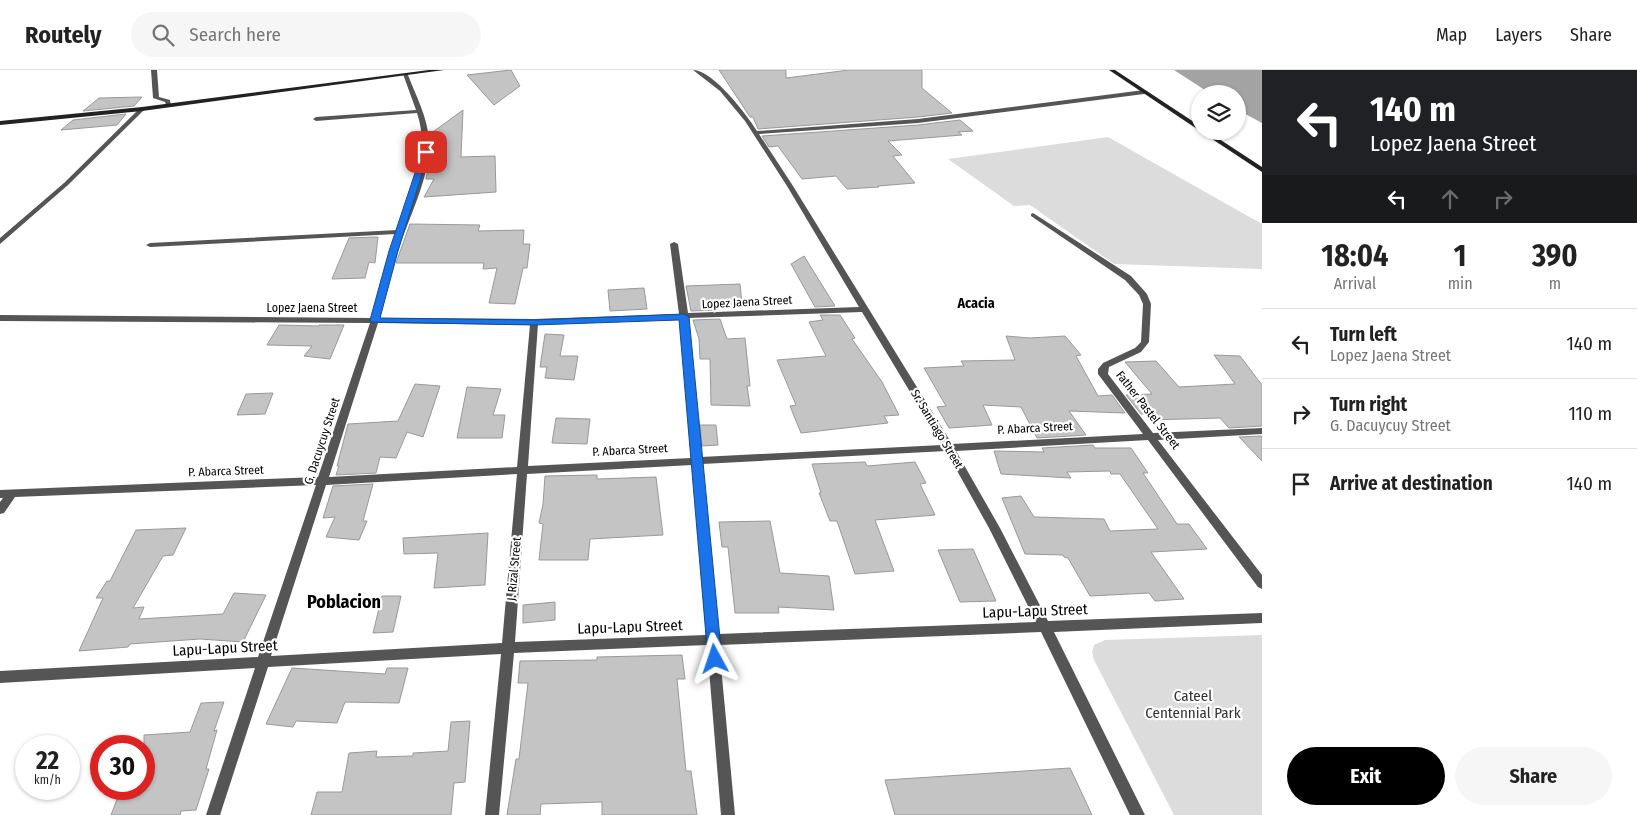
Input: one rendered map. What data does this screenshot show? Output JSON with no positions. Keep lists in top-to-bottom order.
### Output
{
  "streets": {
    "street": [
      "Lopez Jaena Street",
      "Father Pastel Street",
      "P. Abarca Street",
      "Sr. Santiago Street",
      "G. Dacuycuy Street",
      "J. Rizal Street",
      "Lapu-Lapu Street"
    ]
  },
  "crossings": [
    ["Lopez Jaena Street", "Sr. Santiago Street"],
    ["Lopez Jaena Street", "G. Dacuycuy Street"],
    ["Lopez Jaena Street", "J. Rizal Street"],
    ["Father Pastel Street", "P. Abarca Street"],
    ["P. Abarca Street", "Sr. Santiago Street"],
    ["P. Abarca Street", "G. Dacuycuy Street"],
    ["P. Abarca Street", "J. Rizal Street"],
    ["Sr. Santiago Street", "Lapu-Lapu Street"],
    ["G. Dacuycuy Street", "Lapu-Lapu Street"],
    ["J. Rizal Street", "Lapu-Lapu Street"]
  ],
  "districts": ["Acacia", "Poblacion"],
  "parks": ["Cateel Centennial Park"],
  "page": {
    "header": "Routely",
    "search": "Search here",
    "nav": ["Map", "Layers", "Share"],
    "turn": ["140 m", "Lopez Jaena Street"],
    "eta": [
      "18:04",
      "Arrival",
      "1",
      "min",
      "390",
      "m"
    ],
    "list": [
      {
        "name": "Turn left",
        "note": "Lopez Jaena Street",
        "value": "140 m"
      },
      {
        "name": "Turn right",
        "note": "G. Dacuycuy Street",
        "value": "110 m"
      },
      {
        "name": "Arrive at destination",
        "value": "140 m"
      }
    ],
    "speed": "22 km/h",
    "limit": "30",
    "buttons": ["Exit", "Share"]
  }
}
